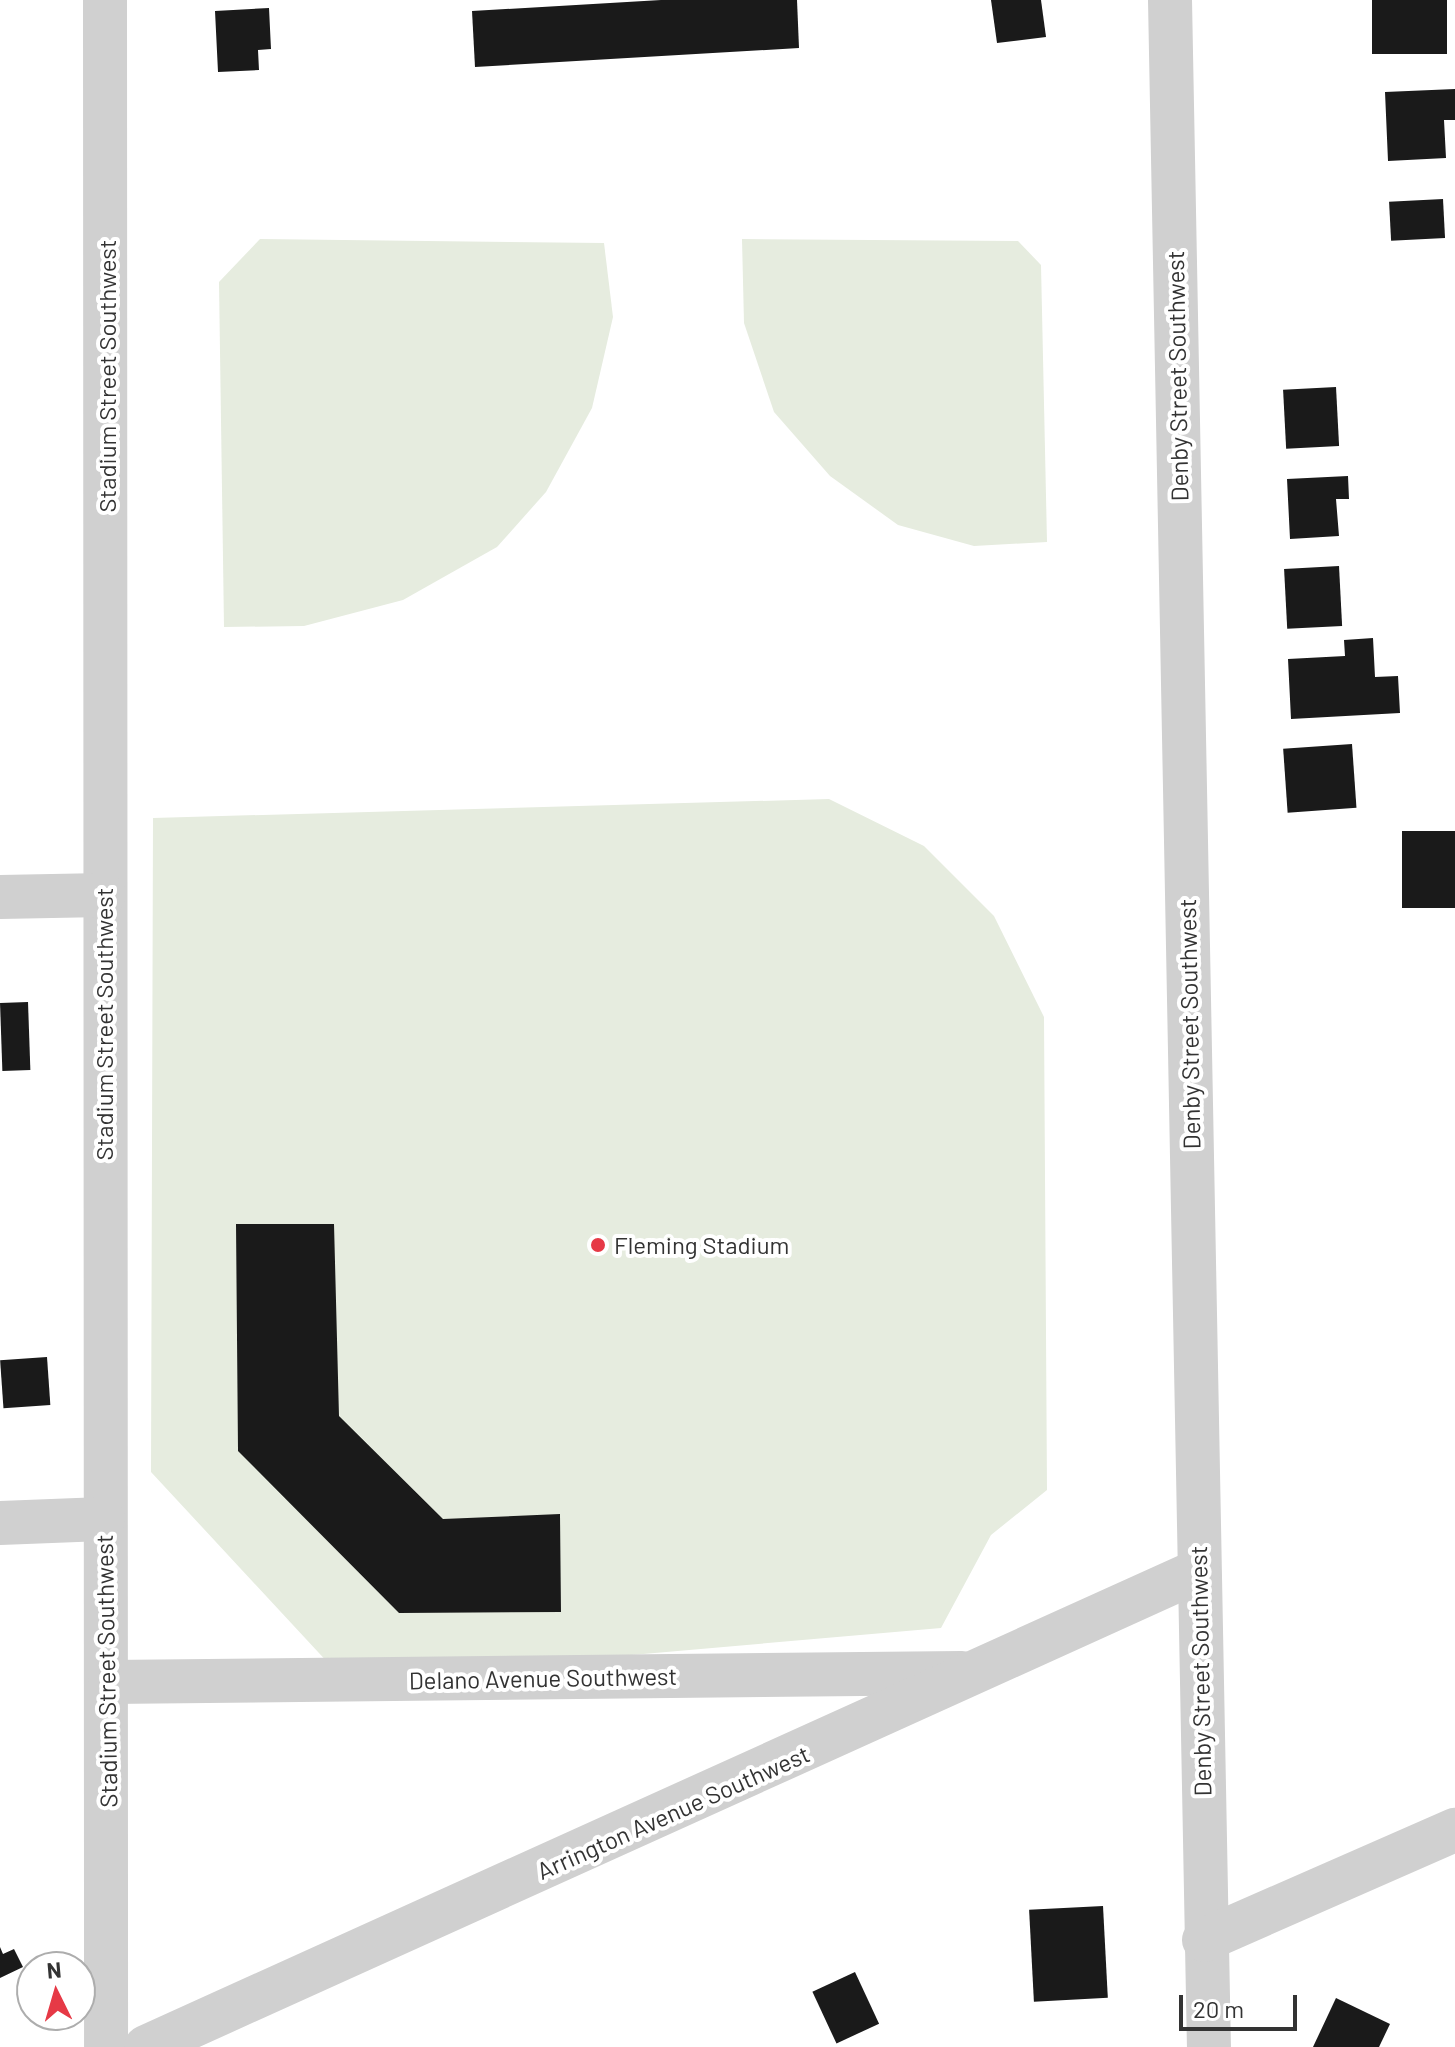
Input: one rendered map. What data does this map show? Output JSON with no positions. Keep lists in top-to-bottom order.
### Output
{
  "streets": {
    "street": [
      "Stadium Street Southwest",
      "Denby Street Southwest",
      "Delano Avenue Southwest",
      "Arrington Avenue Southwest"
    ]
  },
  "crossings": [
    ["Stadium Street Southwest", "Delano Avenue Southwest"],
    ["Denby Street Southwest", "Arrington Avenue Southwest"],
    ["Delano Avenue Southwest", "Arrington Avenue Southwest"]
  ],
  "places": ["Fleming Stadium"],
  "scale_bar": "20 m",
  "north": "top"
}
